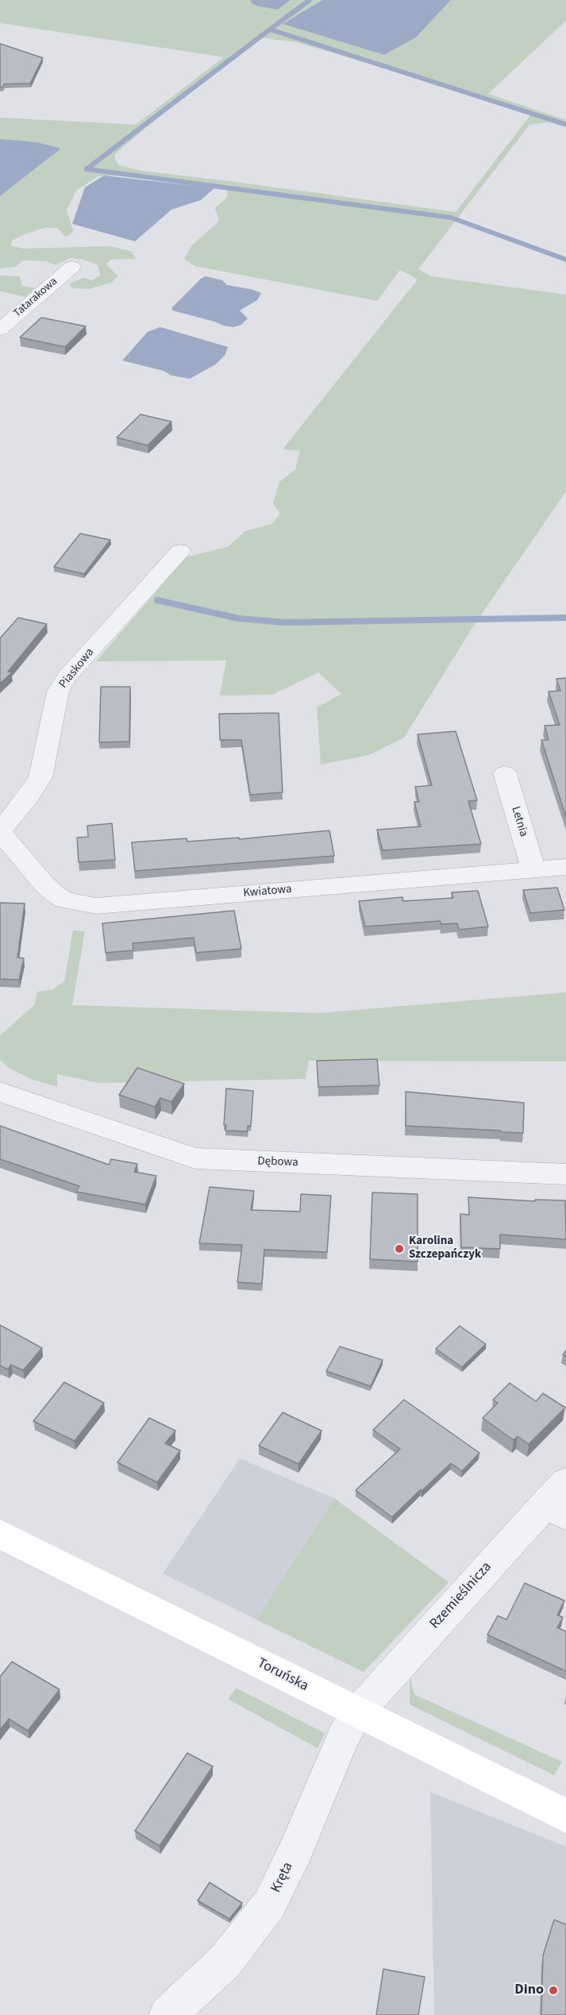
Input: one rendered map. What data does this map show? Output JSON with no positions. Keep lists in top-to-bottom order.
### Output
{
  "streets": {
    "main road": ["Toruńska"],
    "street": [
      "Tatarakowa",
      "Piaskowa",
      "Letnia",
      "Kwiatowa",
      "Dębowa",
      "Rzemieślnicza",
      "Kręta"
    ]
  },
  "crossings": [
    ["Piaskowa", "Kwiatowa"],
    ["Letnia", "Kwiatowa"],
    ["Rzemieślnicza", "Toruńska"],
    ["Rzemieślnicza", "Kręta"],
    ["Toruńska", "Kręta"]
  ],
  "places": ["Karolina Szczepańczyk", "Dino"]
}
